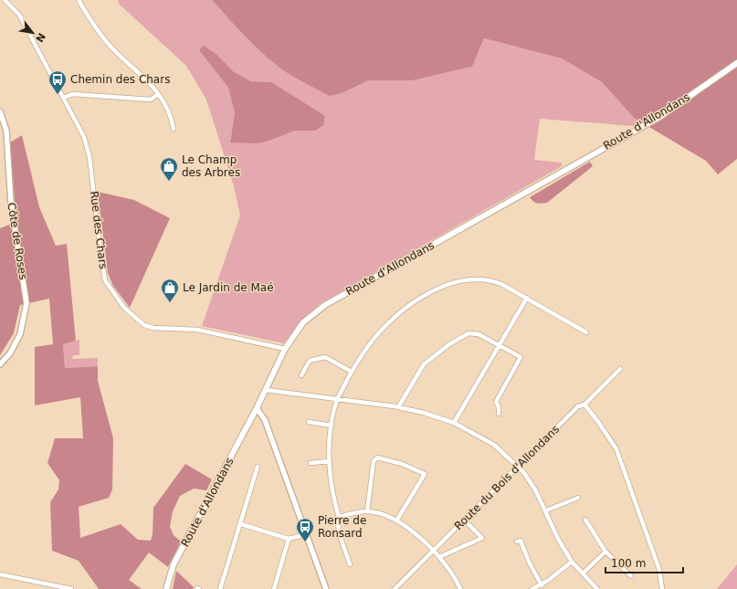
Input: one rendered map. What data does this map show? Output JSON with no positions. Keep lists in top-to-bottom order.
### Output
{
  "streets": {
    "main road": ["Route d'Allondans"],
    "street": ["Rue des Chars", "Côte de Roses", "Route du Bois d'Allondans"]
  },
  "crossings": [
    ["Route d'Allondans", "Rue des Chars"]
  ],
  "places": {
    "bus stop": ["Chemin des Chars", "Pierre de Ronsard"],
    "shop": ["Le Champ des Arbres", "Le Jardin de Maé"]
  },
  "scale_bar": "100 m",
  "north": "bottom right"
}
